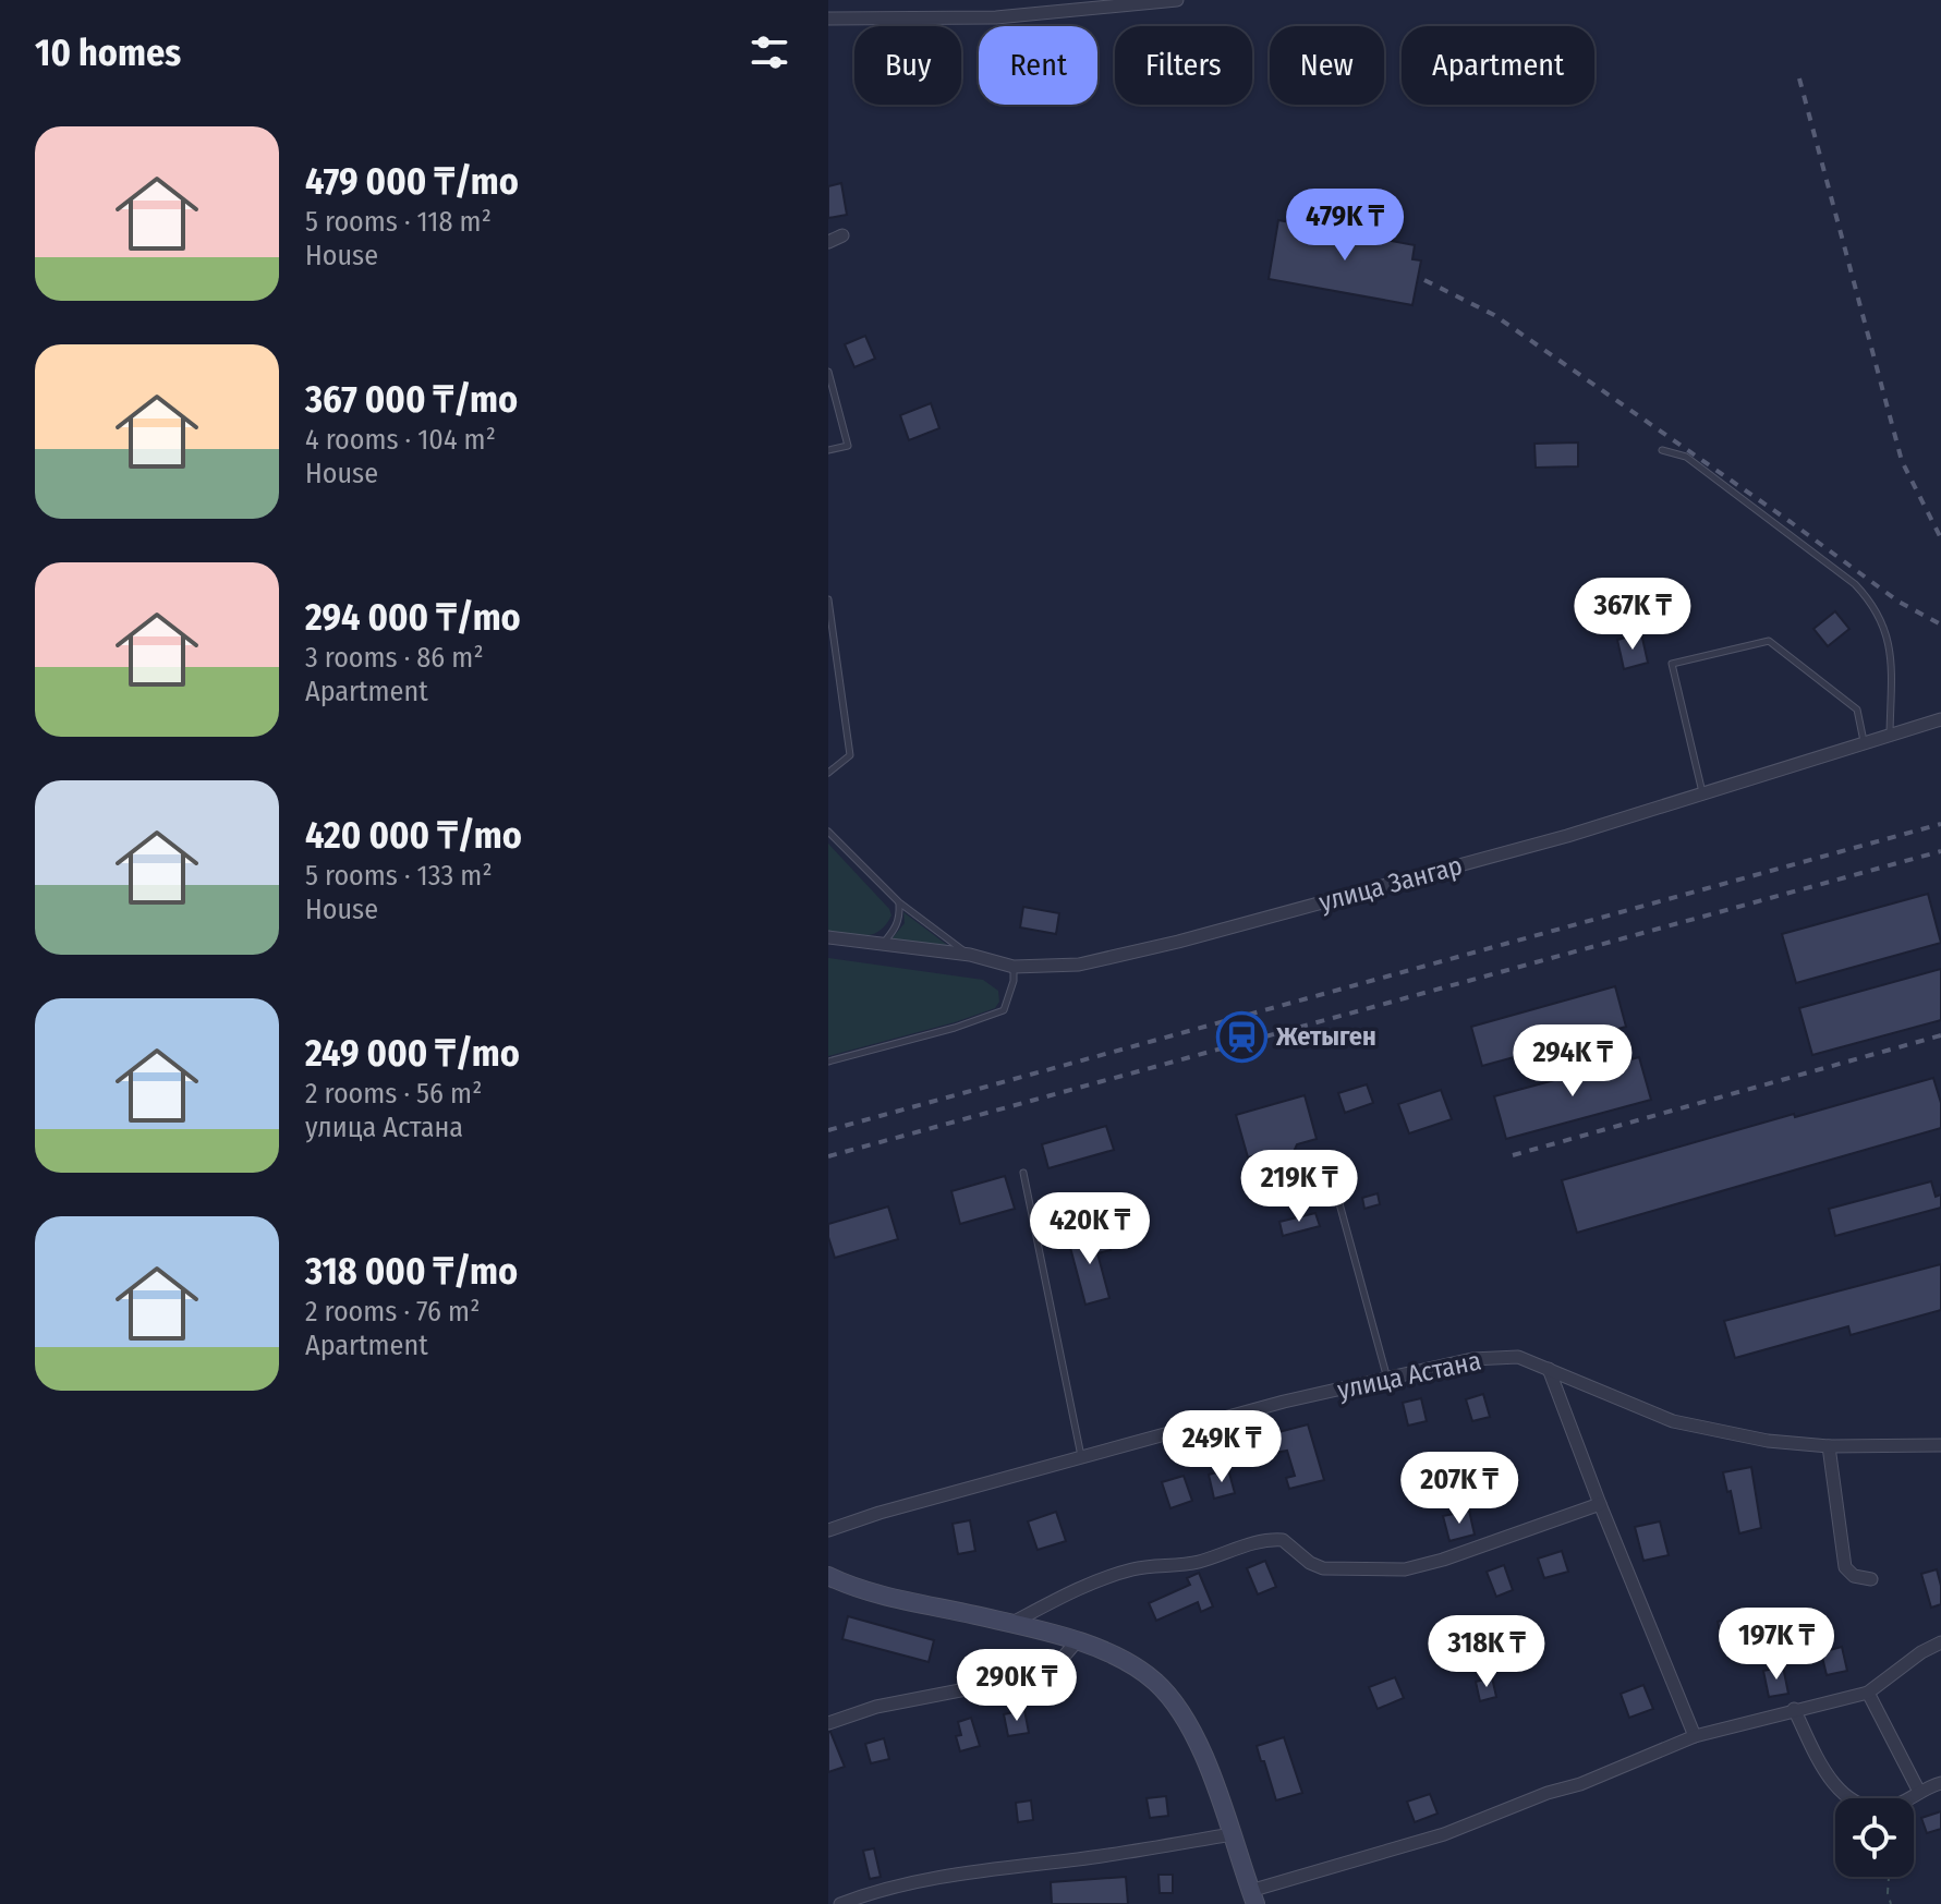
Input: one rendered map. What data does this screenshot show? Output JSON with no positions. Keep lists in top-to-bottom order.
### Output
{
  "streets": {
    "street": ["улица Зангар", "улица Астана"]
  },
  "places": {
    "station": ["Жетыген"]
  },
  "page": {
    "heading": "10 homes",
    "chip": [
      "Buy",
      "Rent",
      "Filters",
      "New",
      "Apartment"
    ],
    "list": [
      {
        "name": "479 000 ₸/mo",
        "note": "5 rooms · 118 m² · House"
      },
      {
        "name": "367 000 ₸/mo",
        "note": "4 rooms · 104 m² · House"
      },
      {
        "name": "294 000 ₸/mo",
        "note": "3 rooms · 86 m² · Apartment"
      },
      {
        "name": "420 000 ₸/mo",
        "note": "5 rooms · 133 m² · House"
      },
      {
        "name": "249 000 ₸/mo",
        "note": "2 rooms · 56 m² · улица Астана"
      },
      {
        "name": "318 000 ₸/mo",
        "note": "2 rooms · 76 m² · Apartment"
      }
    ],
    "price": [
      "479K ₸",
      "367K ₸",
      "294K ₸",
      "219K ₸",
      "420K ₸",
      "249K ₸",
      "207K ₸",
      "197K ₸",
      "318K ₸",
      "290K ₸"
    ]
  }
}
